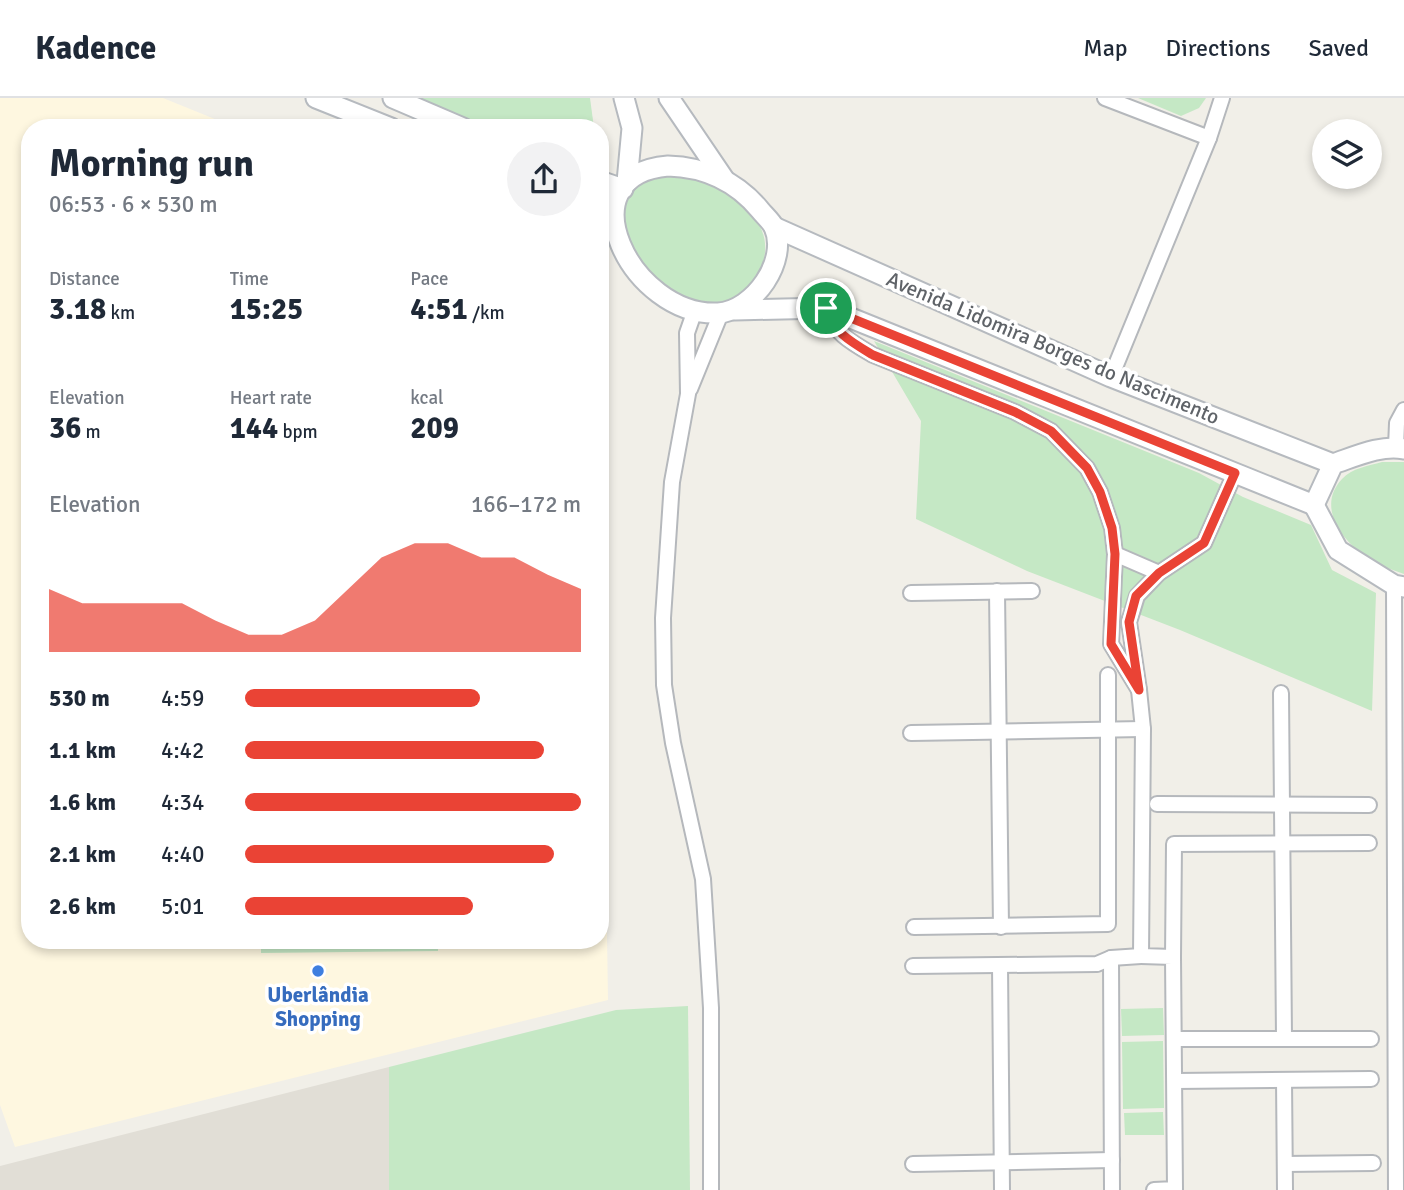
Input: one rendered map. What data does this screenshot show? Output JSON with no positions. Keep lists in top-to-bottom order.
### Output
{
  "streets": {
    "street": ["Avenida Lidomira Borges do Nascimento"]
  },
  "places": ["Uberlândia Shopping"],
  "page": {
    "header": "Kadence",
    "nav": ["Map", "Directions", "Saved"],
    "heading": ["Morning run", "06:53 · 6 × 530 m"],
    "stats": [
      ["Distance", "3.18 km"],
      ["Time", "15:25"],
      ["Pace", "4:51 /km"],
      ["Elevation", "36 m"],
      ["Heart rate", "144 bpm"],
      ["kcal", "209"]
    ],
    "chart": ["Elevation", "166–172 m"],
    "list": [
      {
        "name": "530 m",
        "note": "4:59"
      },
      {
        "name": "1.1 km",
        "note": "4:42"
      },
      {
        "name": "1.6 km",
        "note": "4:34"
      },
      {
        "name": "2.1 km",
        "note": "4:40"
      },
      {
        "name": "2.6 km",
        "note": "5:01"
      }
    ]
  }
}
